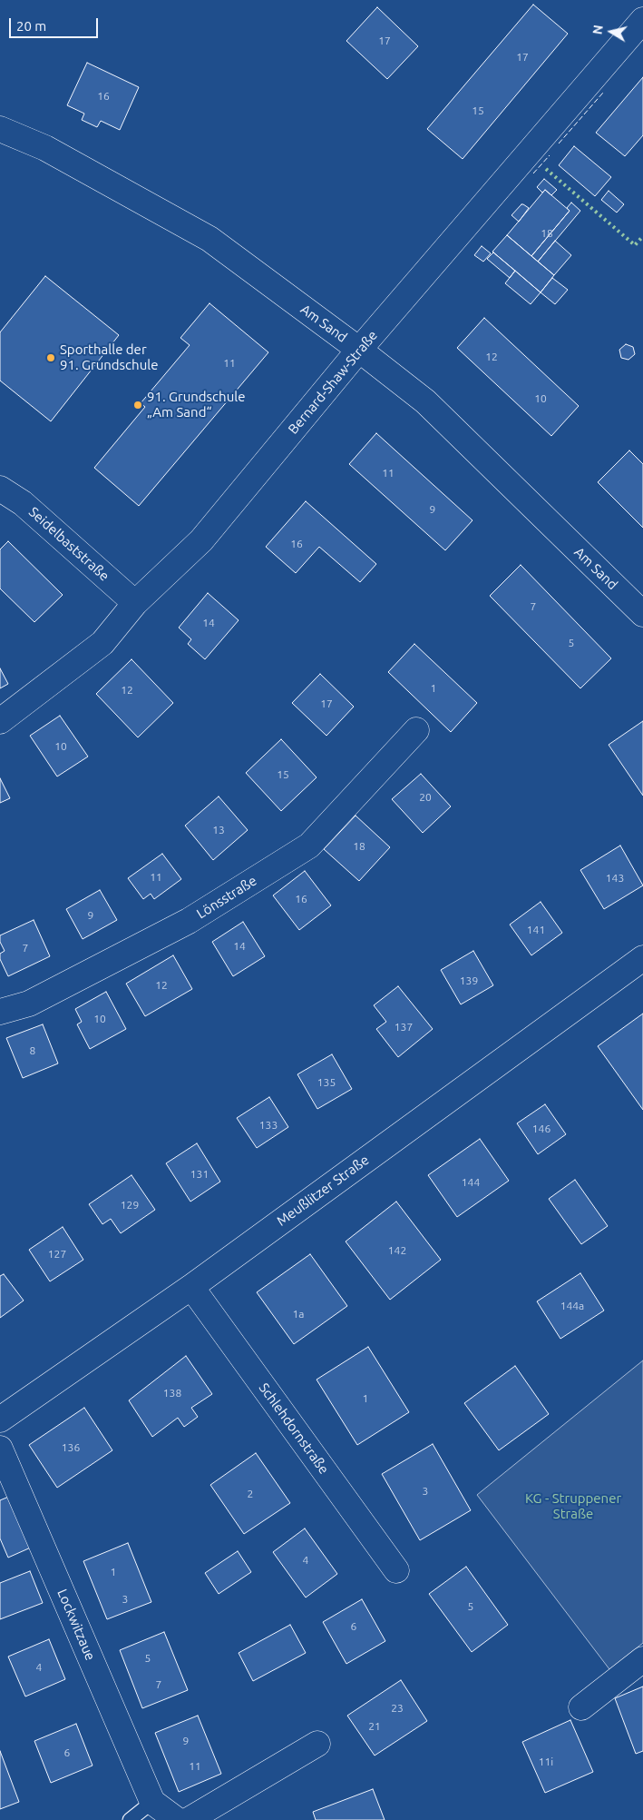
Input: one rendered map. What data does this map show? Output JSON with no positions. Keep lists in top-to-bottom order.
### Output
{
  "streets": {
    "street": [
      "Am Sand",
      "Bernard-Shaw-Straße",
      "Seidelbaststraße",
      "Lönsstraße",
      "Meußlitzer Straße",
      "Schlehdornstraße",
      "Lockwitzaue"
    ]
  },
  "crossings": [
    ["Am Sand", "Bernard-Shaw-Straße"],
    ["Bernard-Shaw-Straße", "Seidelbaststraße"],
    ["Meußlitzer Straße", "Schlehdornstraße"]
  ],
  "parks": ["KG - Struppener Straße"],
  "places": ["Sporthalle der 91. Grundschule", "91. Grundschule „Am Sand“"],
  "house_numbers": [
    "17",
    "17",
    "16",
    "15",
    "18",
    "12",
    "11",
    "10",
    "11",
    "9",
    "16",
    "7",
    "14",
    "5",
    "1",
    "12",
    "17",
    "10",
    "15",
    "20",
    "13",
    "18",
    "11",
    "143",
    "16",
    "9",
    "141",
    "14",
    "7",
    "139",
    "12",
    "10",
    "137",
    "8",
    "135",
    "133",
    "146",
    "131",
    "144",
    "129",
    "142",
    "127",
    "144a",
    "1a",
    "138",
    "1",
    "136",
    "3",
    "2",
    "4",
    "1",
    "3",
    "5",
    "6",
    "5",
    "4",
    "7",
    "23",
    "21",
    "9",
    "6",
    "11i",
    "11"
  ],
  "scale_bar": "20 m",
  "north": "left"
}
